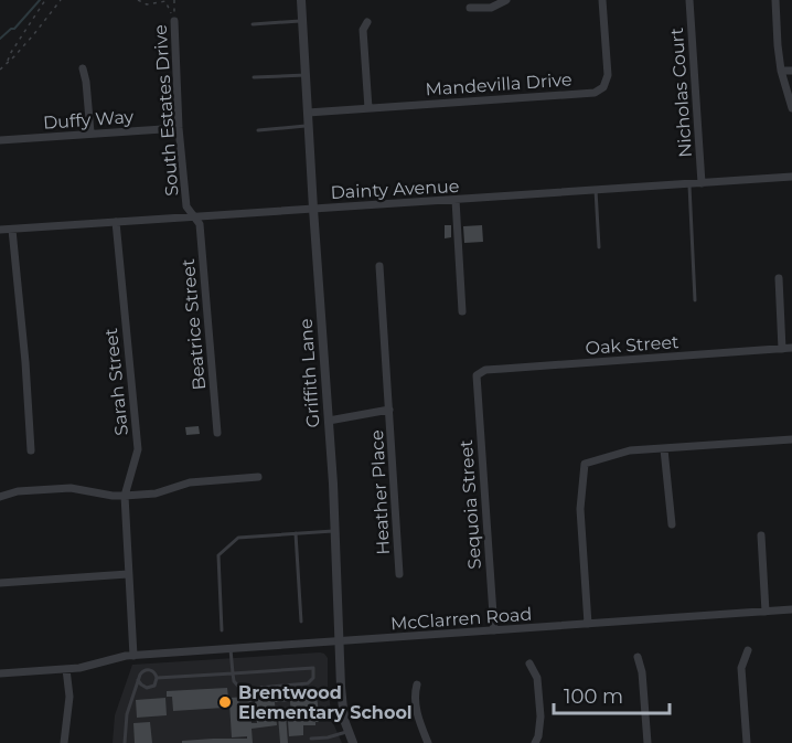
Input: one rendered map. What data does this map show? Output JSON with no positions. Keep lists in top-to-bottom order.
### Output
{
  "streets": {
    "street": [
      "Mandevilla Drive",
      "Nicholas Court",
      "South Estates Drive",
      "Duffy Way",
      "Dainty Avenue",
      "Beatrice Street",
      "Oak Street",
      "Griffith Lane",
      "Sarah Street",
      "Heather Place",
      "Sequoia Street",
      "McClarren Road"
    ]
  },
  "crossings": [
    ["Mandevilla Drive", "Griffith Lane"],
    ["Nicholas Court", "Dainty Avenue"],
    ["South Estates Drive", "Duffy Way"],
    ["South Estates Drive", "Dainty Avenue"],
    ["South Estates Drive", "Beatrice Street"],
    ["Dainty Avenue", "Beatrice Street"],
    ["Dainty Avenue", "Griffith Lane"],
    ["Dainty Avenue", "Sarah Street"],
    ["Oak Street", "Sequoia Street"],
    ["Griffith Lane", "Heather Place"],
    ["Griffith Lane", "McClarren Road"],
    ["Sarah Street", "McClarren Road"],
    ["Sequoia Street", "McClarren Road"]
  ],
  "places": ["Brentwood Elementary School"],
  "scale_bar": "100 m"
}
